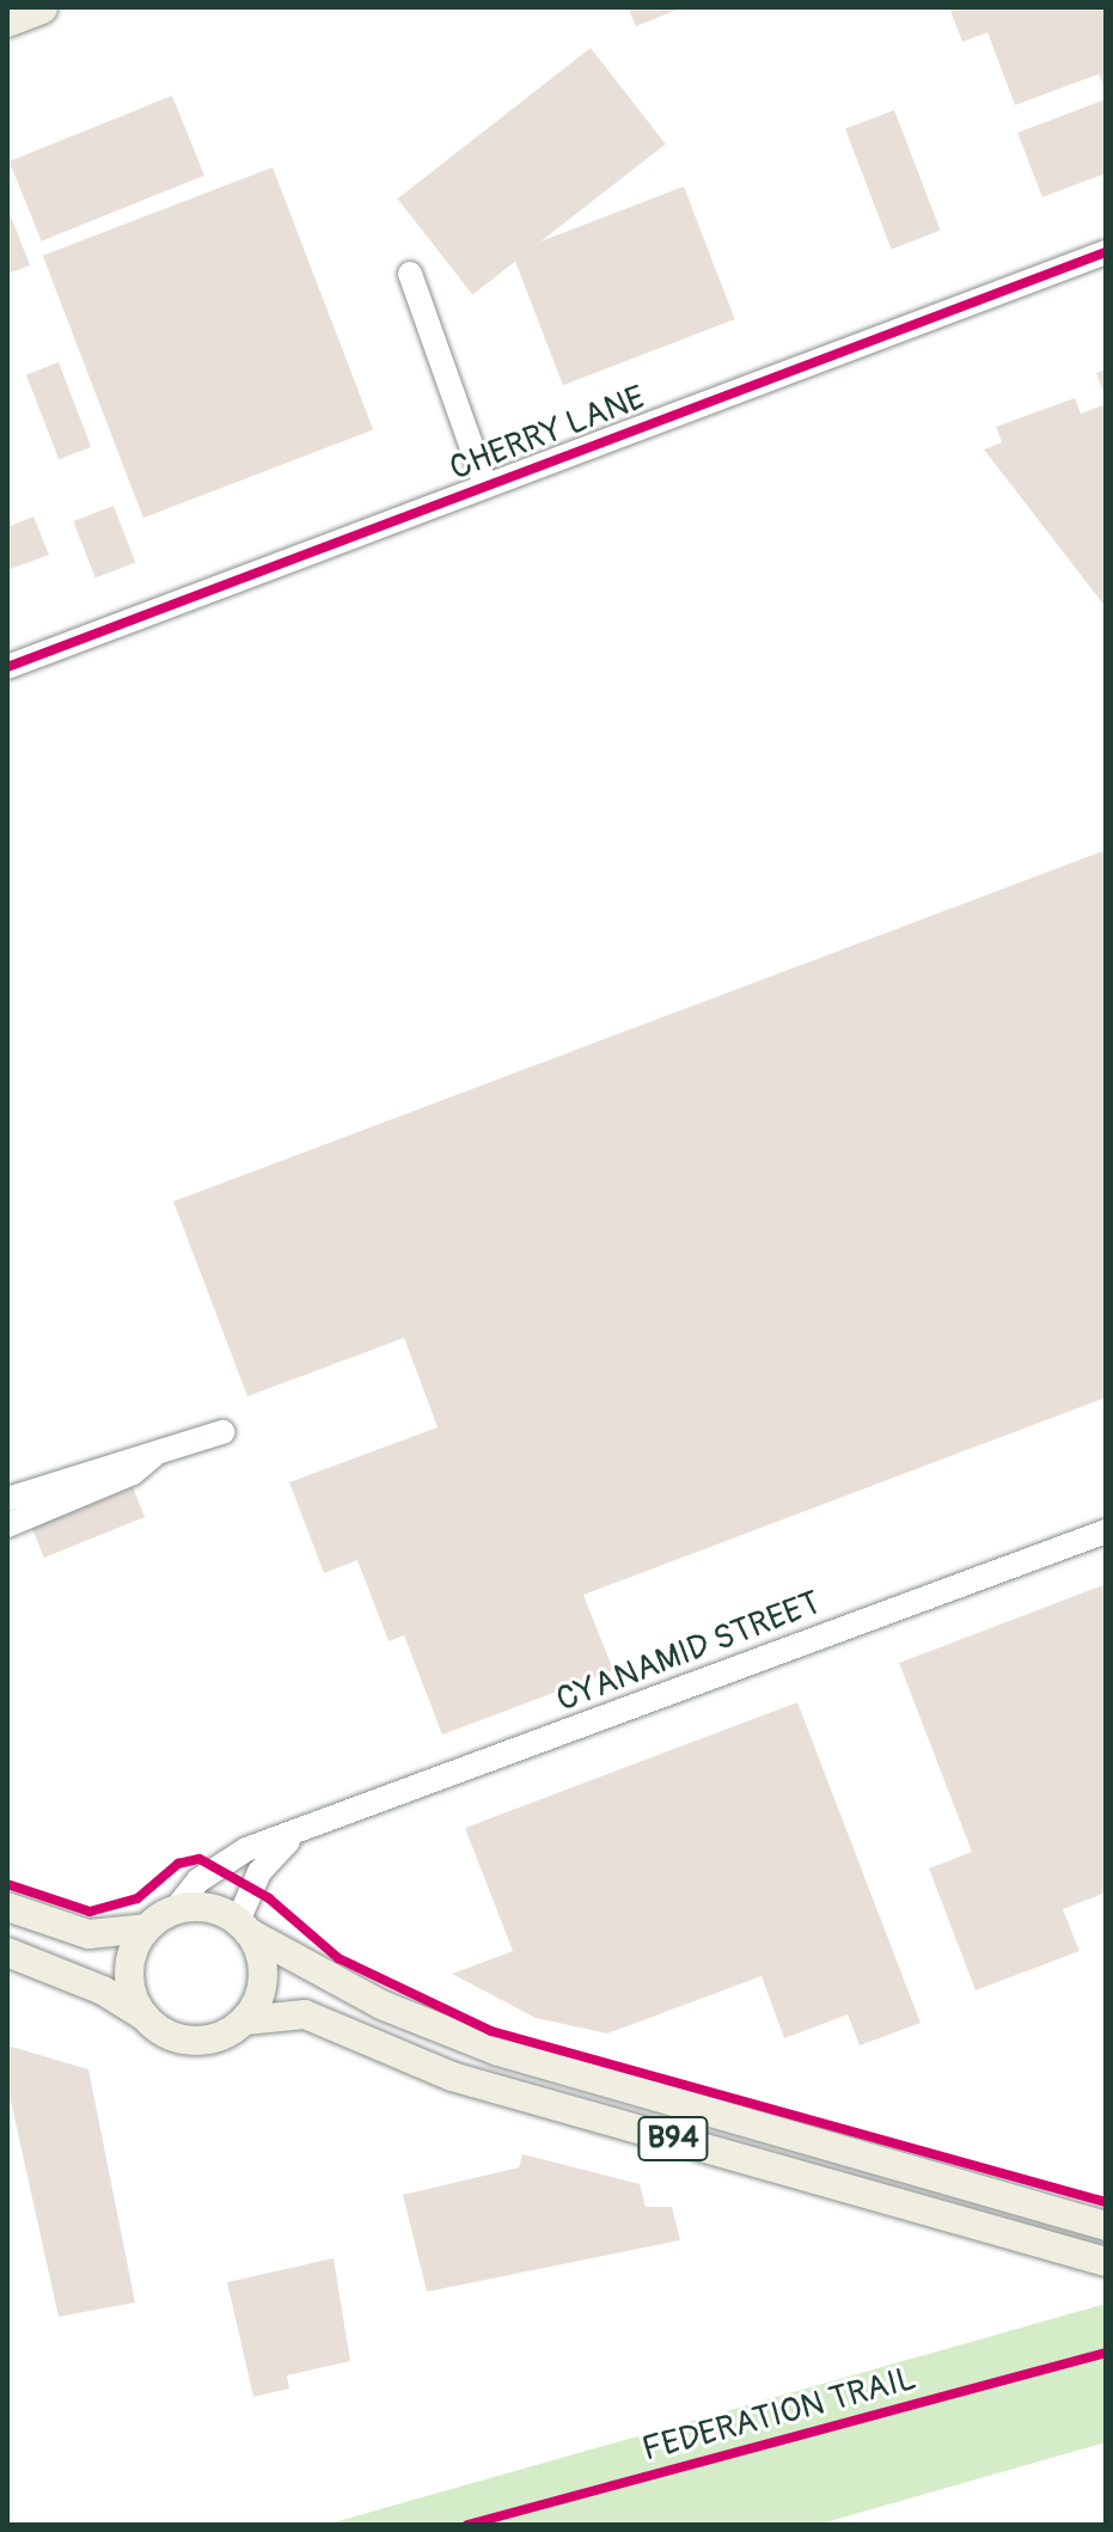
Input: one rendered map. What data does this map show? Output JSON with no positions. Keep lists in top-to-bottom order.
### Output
{
  "streets": {
    "main road": ["B94"],
    "street": ["CHERRY LANE", "CYANAMID STREET"],
    "cycle path": ["FEDERATION TRAIL"]
  },
  "crossings": [
    ["CYANAMID STREET", "B94"]
  ]
}
